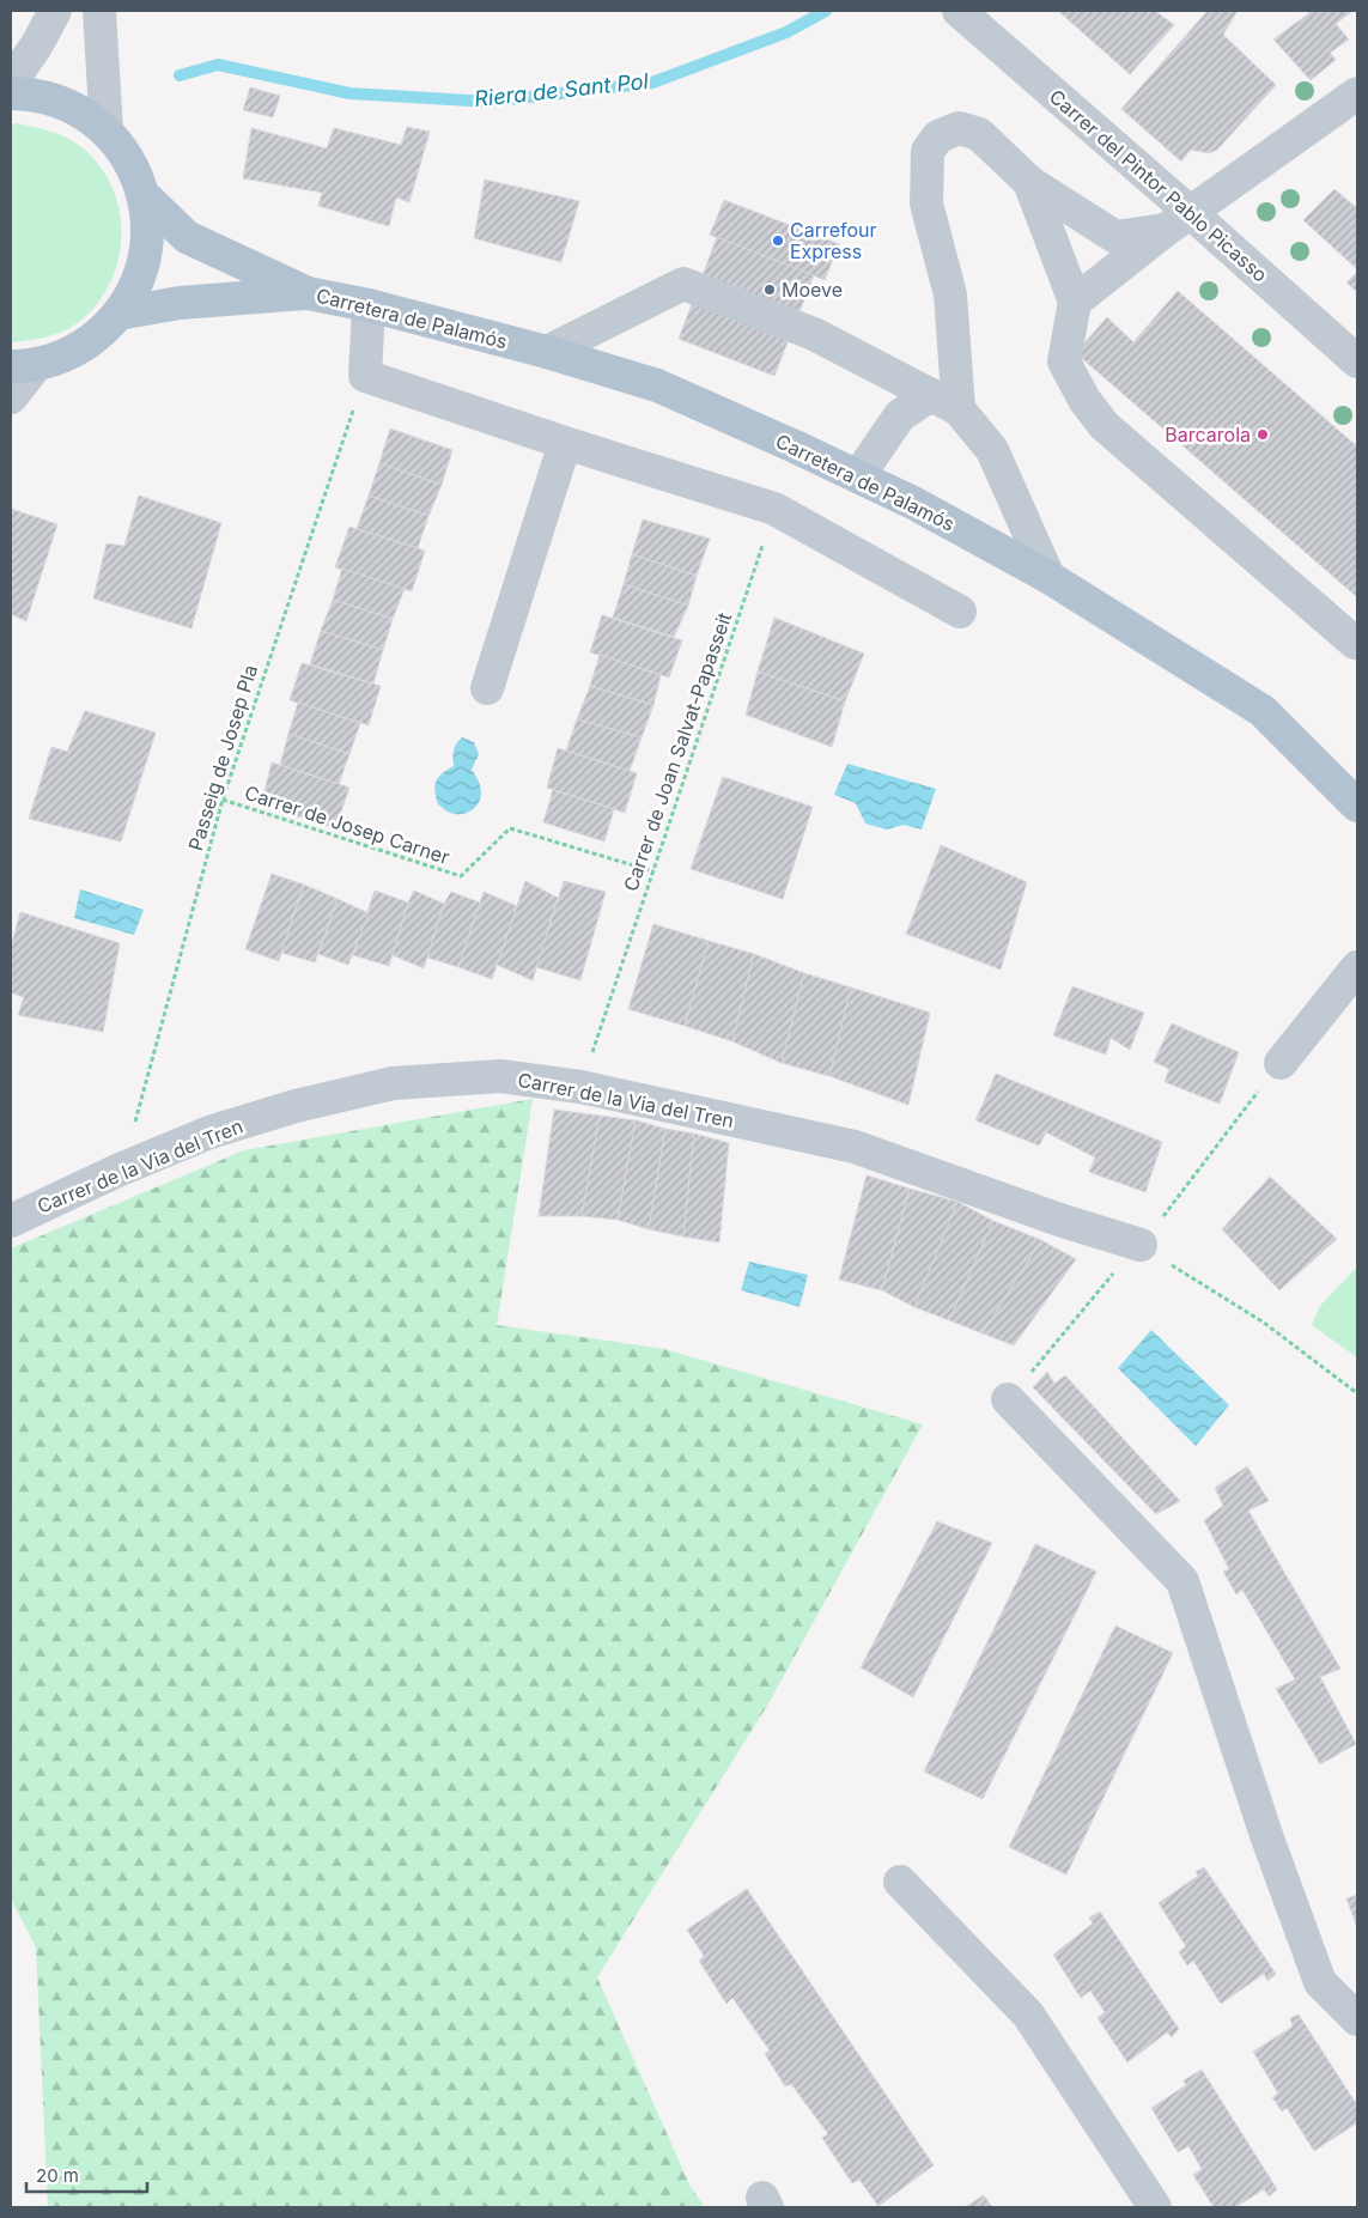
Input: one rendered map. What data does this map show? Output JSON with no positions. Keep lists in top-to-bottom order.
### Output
{
  "streets": {
    "main road": ["Carretera de Palamós"],
    "street": ["Carrer del Pintor Pablo Picasso", "Carrer de la Via del Tren"],
    "path": ["Carrer de Joan Salvat-Papasseit", "Passeig de Josep Pla", "Carrer de Josep Carner"]
  },
  "crossings": [
    ["Carrer de Joan Salvat-Papasseit", "Carrer de Josep Carner"],
    ["Passeig de Josep Pla", "Carrer de Josep Carner"]
  ],
  "water": ["Riera de Sant Pol"],
  "places": ["Carrefour Express", "Moeve", "Barcarola"],
  "scale_bar": "20 m"
}
